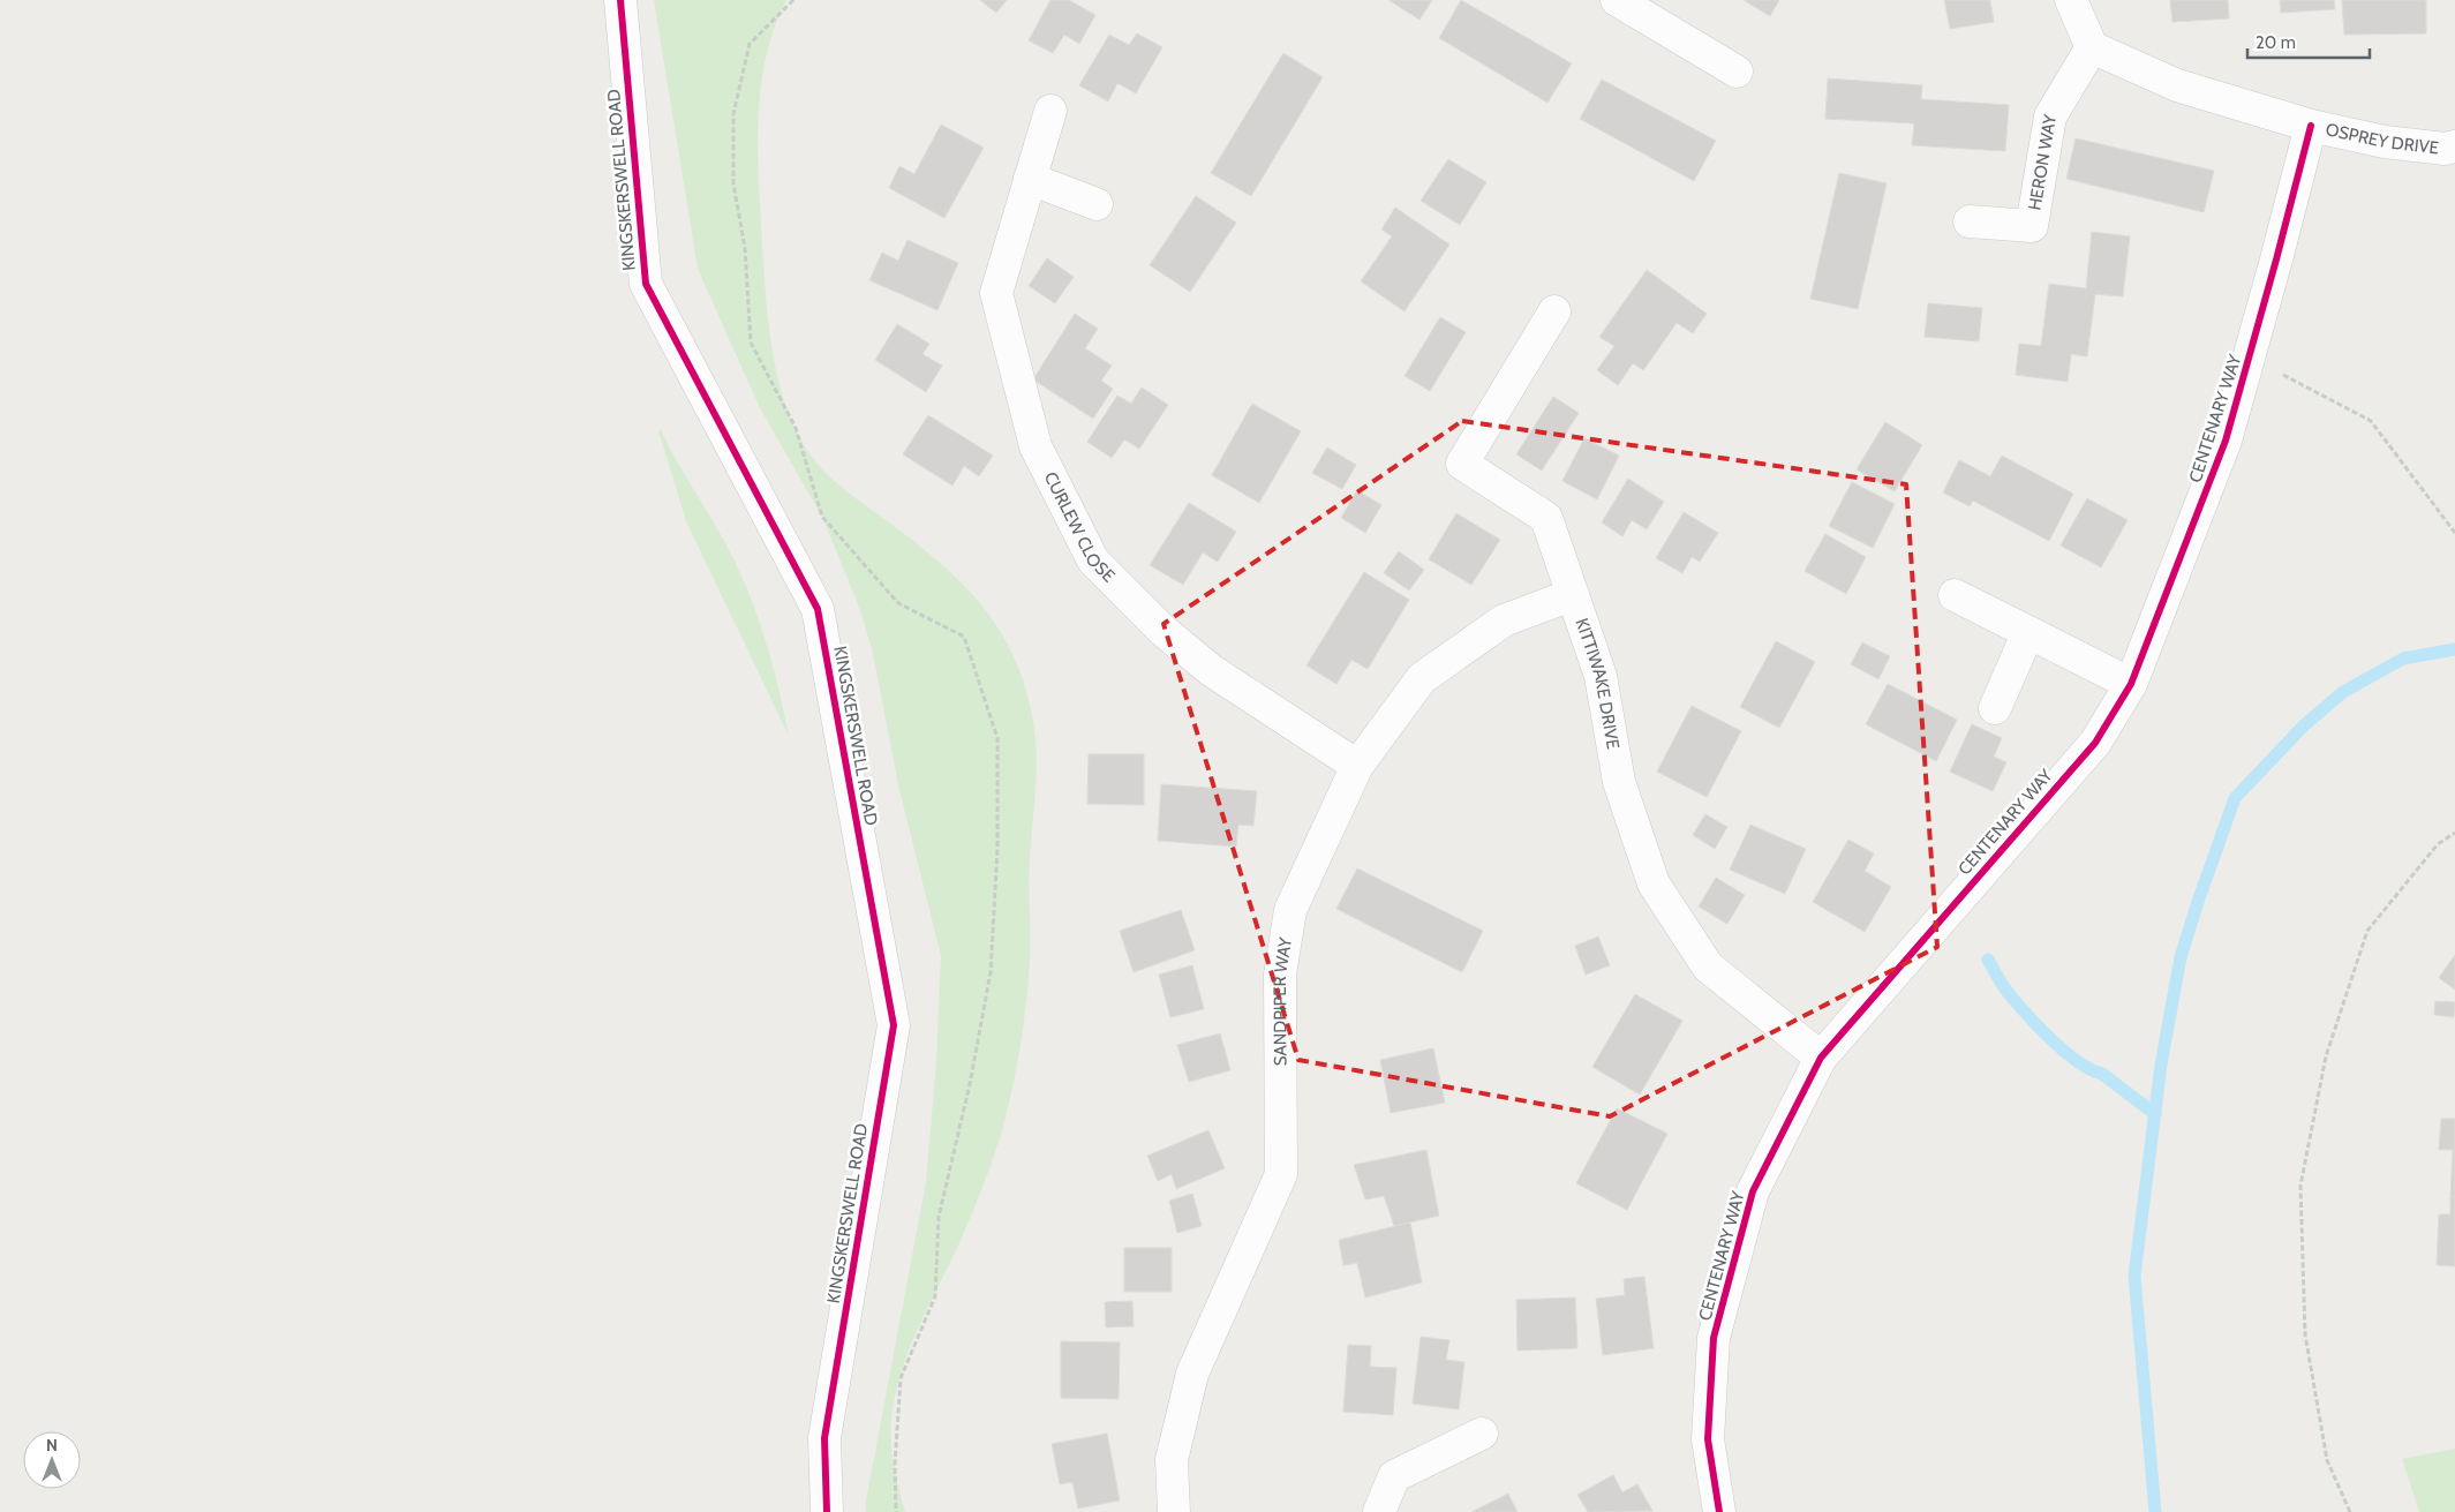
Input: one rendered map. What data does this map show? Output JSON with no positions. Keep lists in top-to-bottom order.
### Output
{
  "streets": {
    "street": [
      "OSPREY DRIVE",
      "HERON WAY",
      "KINGSKERSWELL ROAD",
      "CENTENARY WAY",
      "CURLEW CLOSE",
      "KITTIWAKE DRIVE",
      "SANDPIPER WAY"
    ]
  },
  "crossings": [
    ["OSPREY DRIVE", "CENTENARY WAY"],
    ["CENTENARY WAY", "KITTIWAKE DRIVE"],
    ["CURLEW CLOSE", "SANDPIPER WAY"],
    ["KITTIWAKE DRIVE", "SANDPIPER WAY"]
  ],
  "scale_bar": "20 m",
  "north": "top"
}
